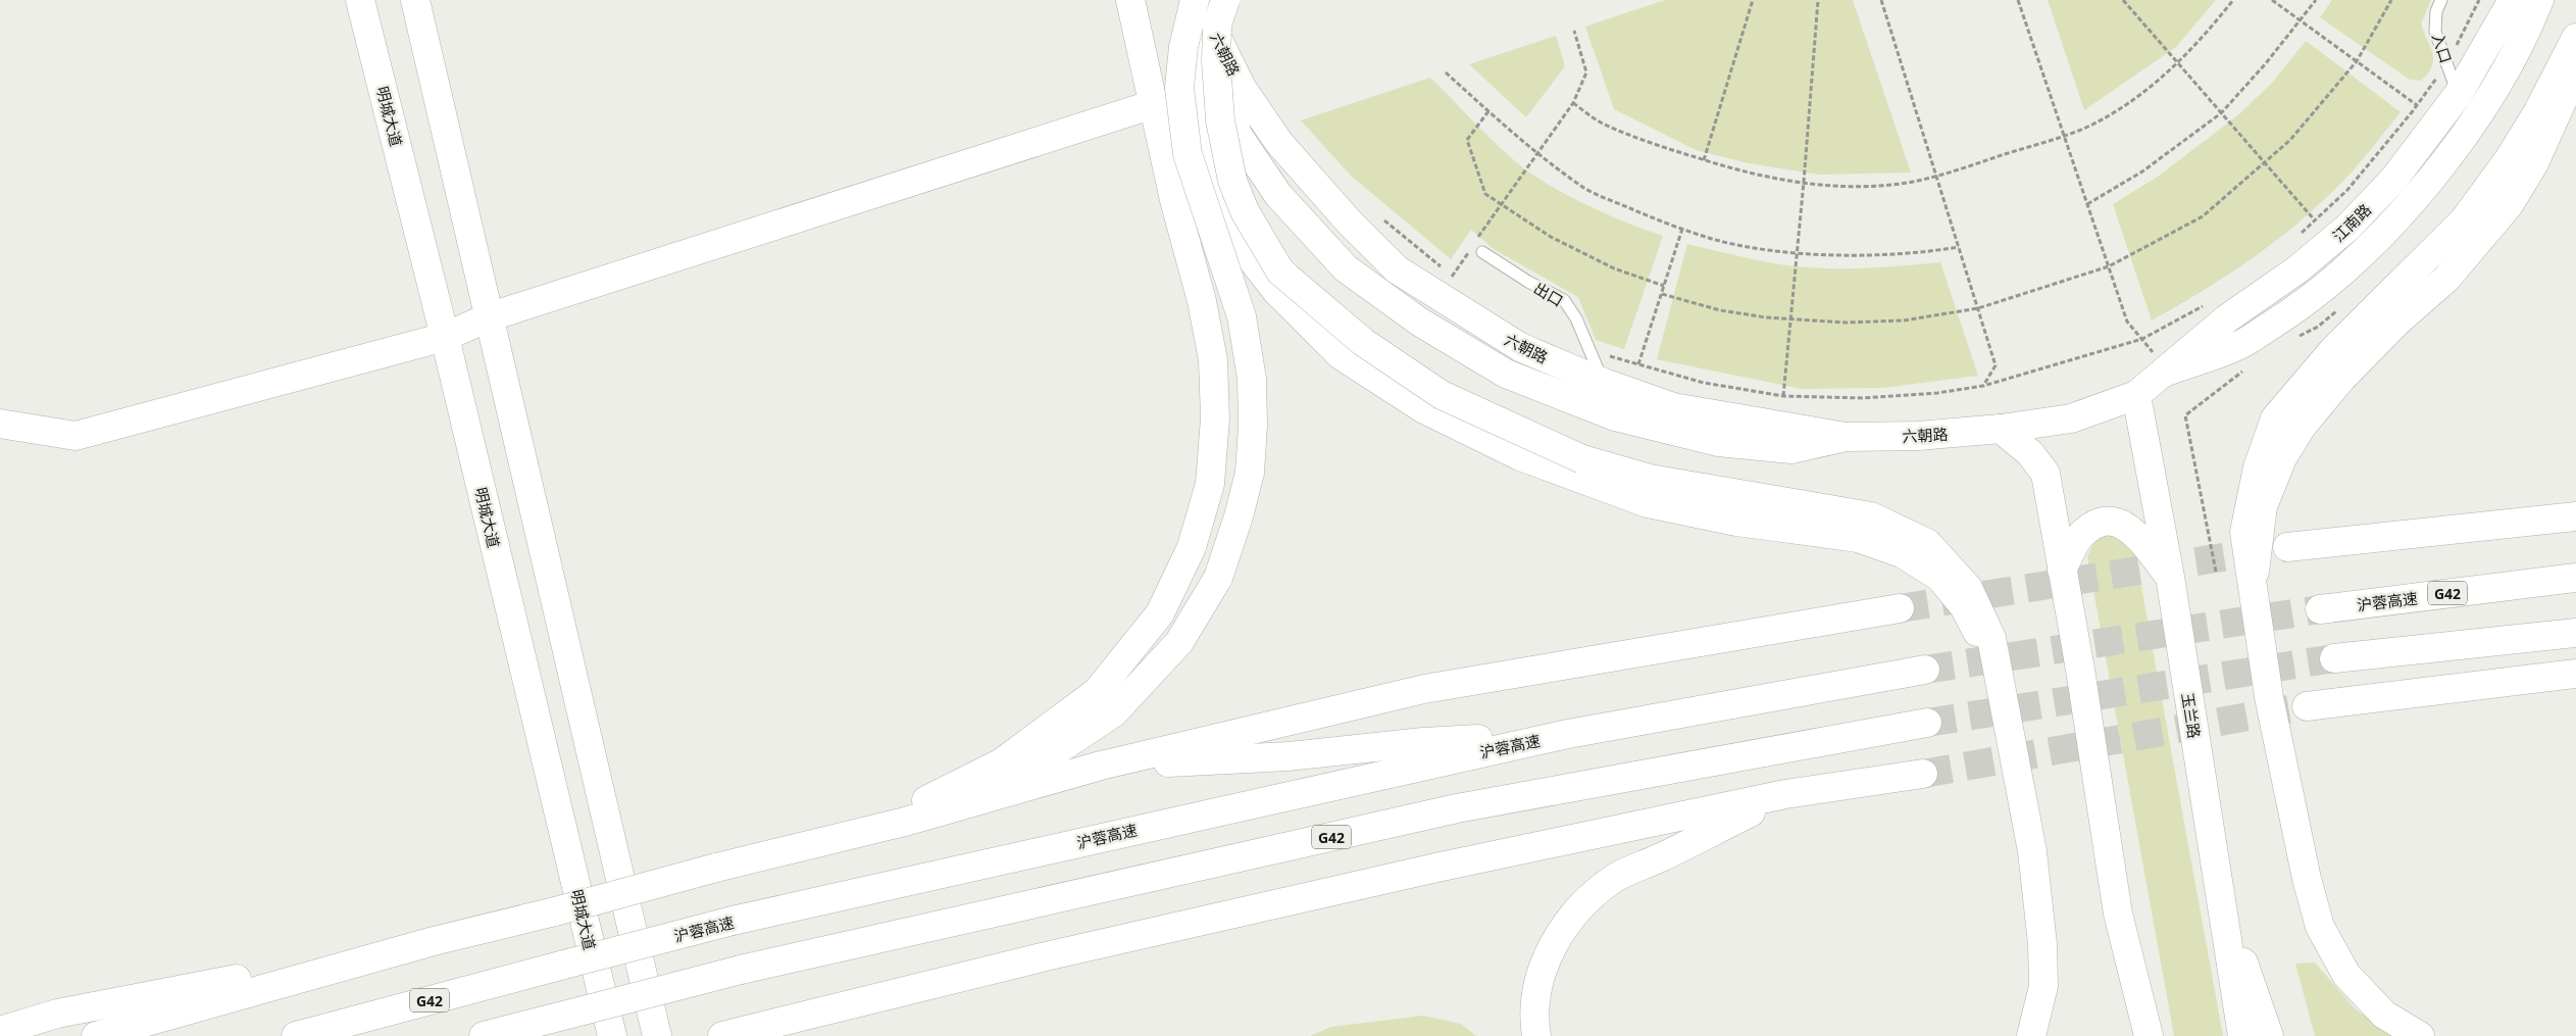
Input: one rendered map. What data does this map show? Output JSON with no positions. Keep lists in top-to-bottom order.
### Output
{
  "streets": {
    "main road": [
      "六朝路",
      "明城大道",
      "江南路",
      "G42",
      "沪蓉高速",
      "玉兰路"
    ],
    "lane": ["入口", "出口"]
  },
  "crossings": [
    ["入口", "江南路"],
    ["六朝路", "江南路"],
    ["六朝路", "出口"],
    ["六朝路", "玉兰路"],
    ["江南路", "玉兰路"]
  ]
}
